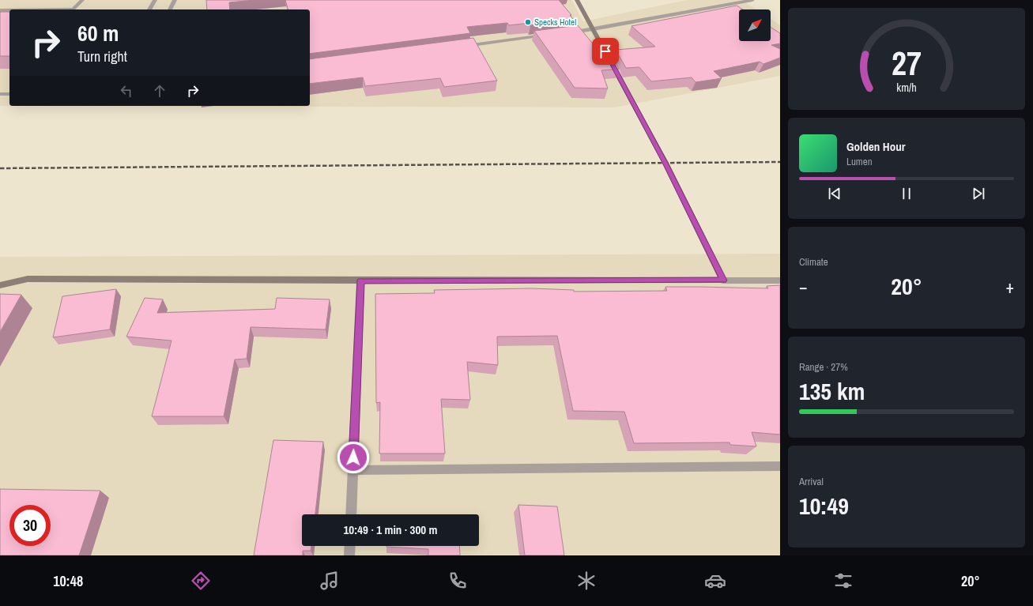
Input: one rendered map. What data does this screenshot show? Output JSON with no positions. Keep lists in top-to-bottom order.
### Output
{
  "places": ["Specks Hotel"],
  "north": "top right",
  "page": {
    "turn": ["60 m", "Turn right"],
    "song": ["Golden Hour", "Lumen"],
    "tile": [
      "Climate",
      ["Range · 27%", "135 km"],
      ["Arrival", "10:49"]
    ],
    "heat": ["−", "20°", "+"],
    "limit": "30",
    "trip": "10:49 · 1 min · 300 m",
    "tabs": ["10:48", "20°"],
    "gauge": ["27", "km/h"]
  }
}
